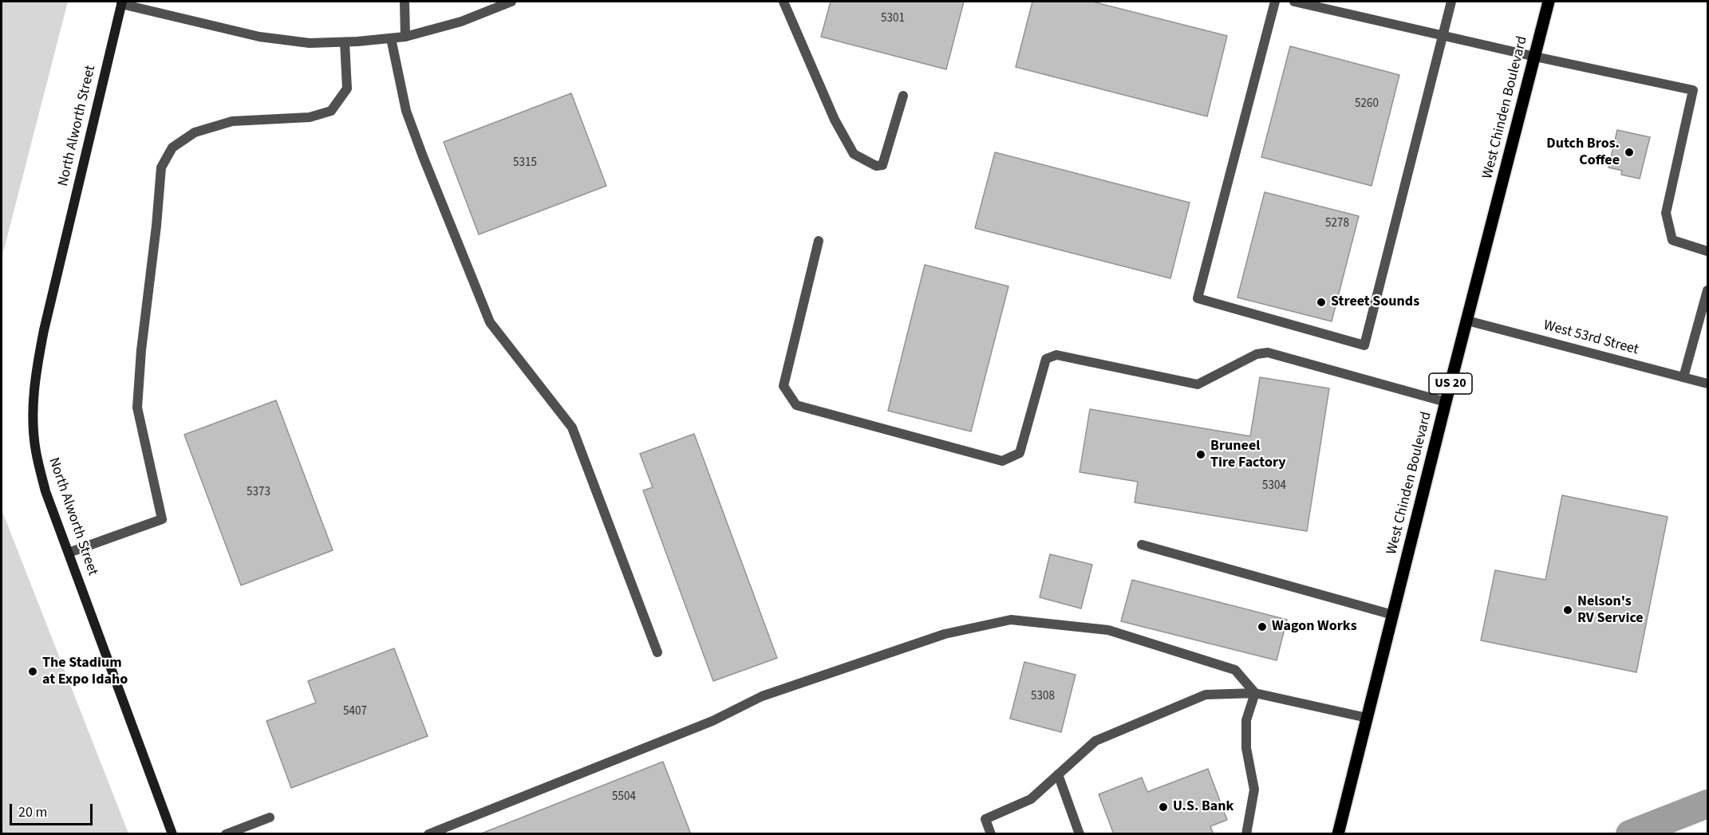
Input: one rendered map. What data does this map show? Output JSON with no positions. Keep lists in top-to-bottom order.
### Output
{
  "streets": {
    "main road": ["West Chinden Boulevard", "US 20"],
    "street": ["North Alworth Street", "West 53rd Street"]
  },
  "crossings": [
    ["West Chinden Boulevard", "West 53rd Street"]
  ],
  "places": [
    "Dutch Bros. Coffee",
    "Street Sounds",
    "Bruneel Tire Factory",
    "Nelson's RV Service",
    "Wagon Works",
    "The Stadium at Expo Idaho",
    "U.S. Bank"
  ],
  "house_numbers": [
    "5301",
    "5260",
    "5315",
    "5278",
    "5304",
    "5373",
    "5308",
    "5407",
    "5504"
  ],
  "scale_bar": "20 m"
}
